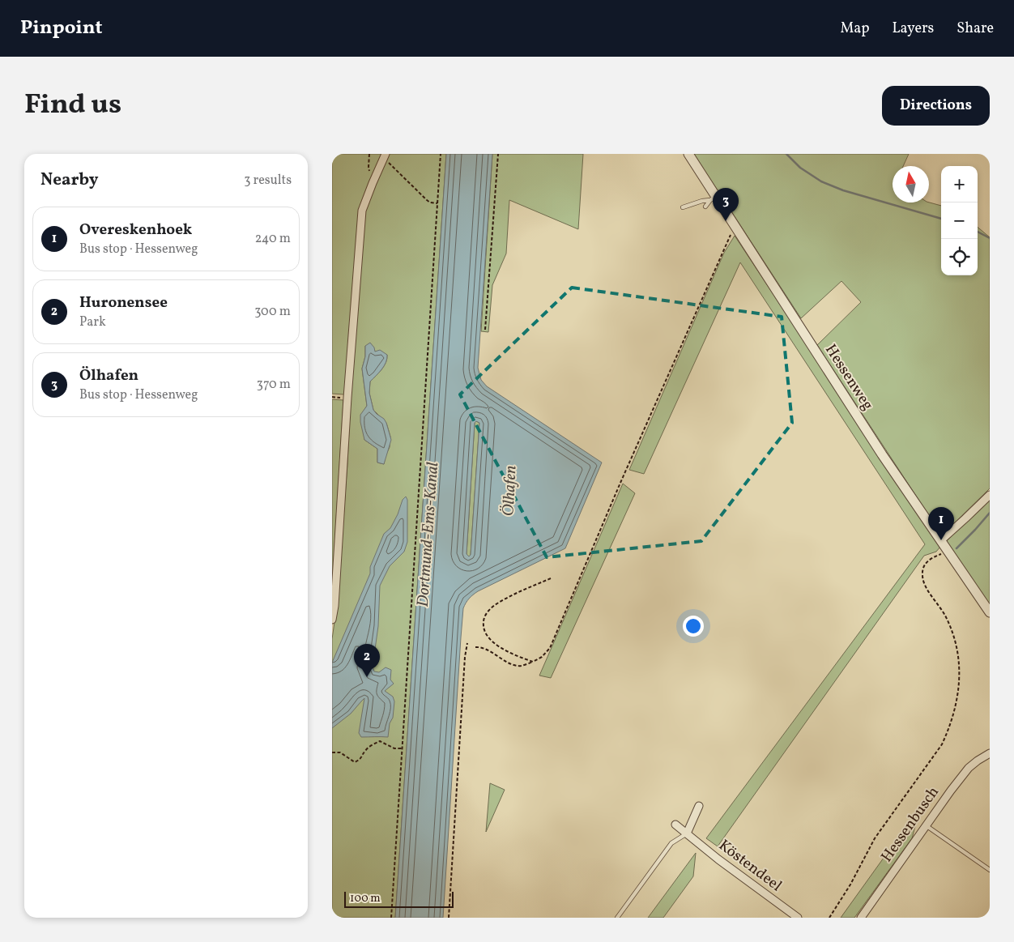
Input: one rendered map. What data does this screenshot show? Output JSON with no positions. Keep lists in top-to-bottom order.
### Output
{
  "streets": {
    "street": ["Hessenweg", "Hessenbusch", "Köstendeel"]
  },
  "water": ["Ölhafen", "Dortmund-Ems-Kanal"],
  "scale_bar": "100 m",
  "north": "top",
  "page": {
    "header": "Pinpoint",
    "nav": ["Map", "Layers", "Share"],
    "title": "Find us",
    "buttons": "Directions",
    "heading": ["Nearby", "3 results"],
    "map_buttons": ["+", "−"],
    "pins": ["3", "1", "2"],
    "list": [
      {
        "mark": "1",
        "name": "Overeskenhoek",
        "note": "Bus stop · Hessenweg",
        "value": "240 m"
      },
      {
        "mark": "2",
        "name": "Huronensee",
        "note": "Park",
        "value": "300 m"
      },
      {
        "mark": "3",
        "name": "Ölhafen",
        "note": "Bus stop · Hessenweg",
        "value": "370 m"
      }
    ],
    "scale": "100 m"
  }
}
